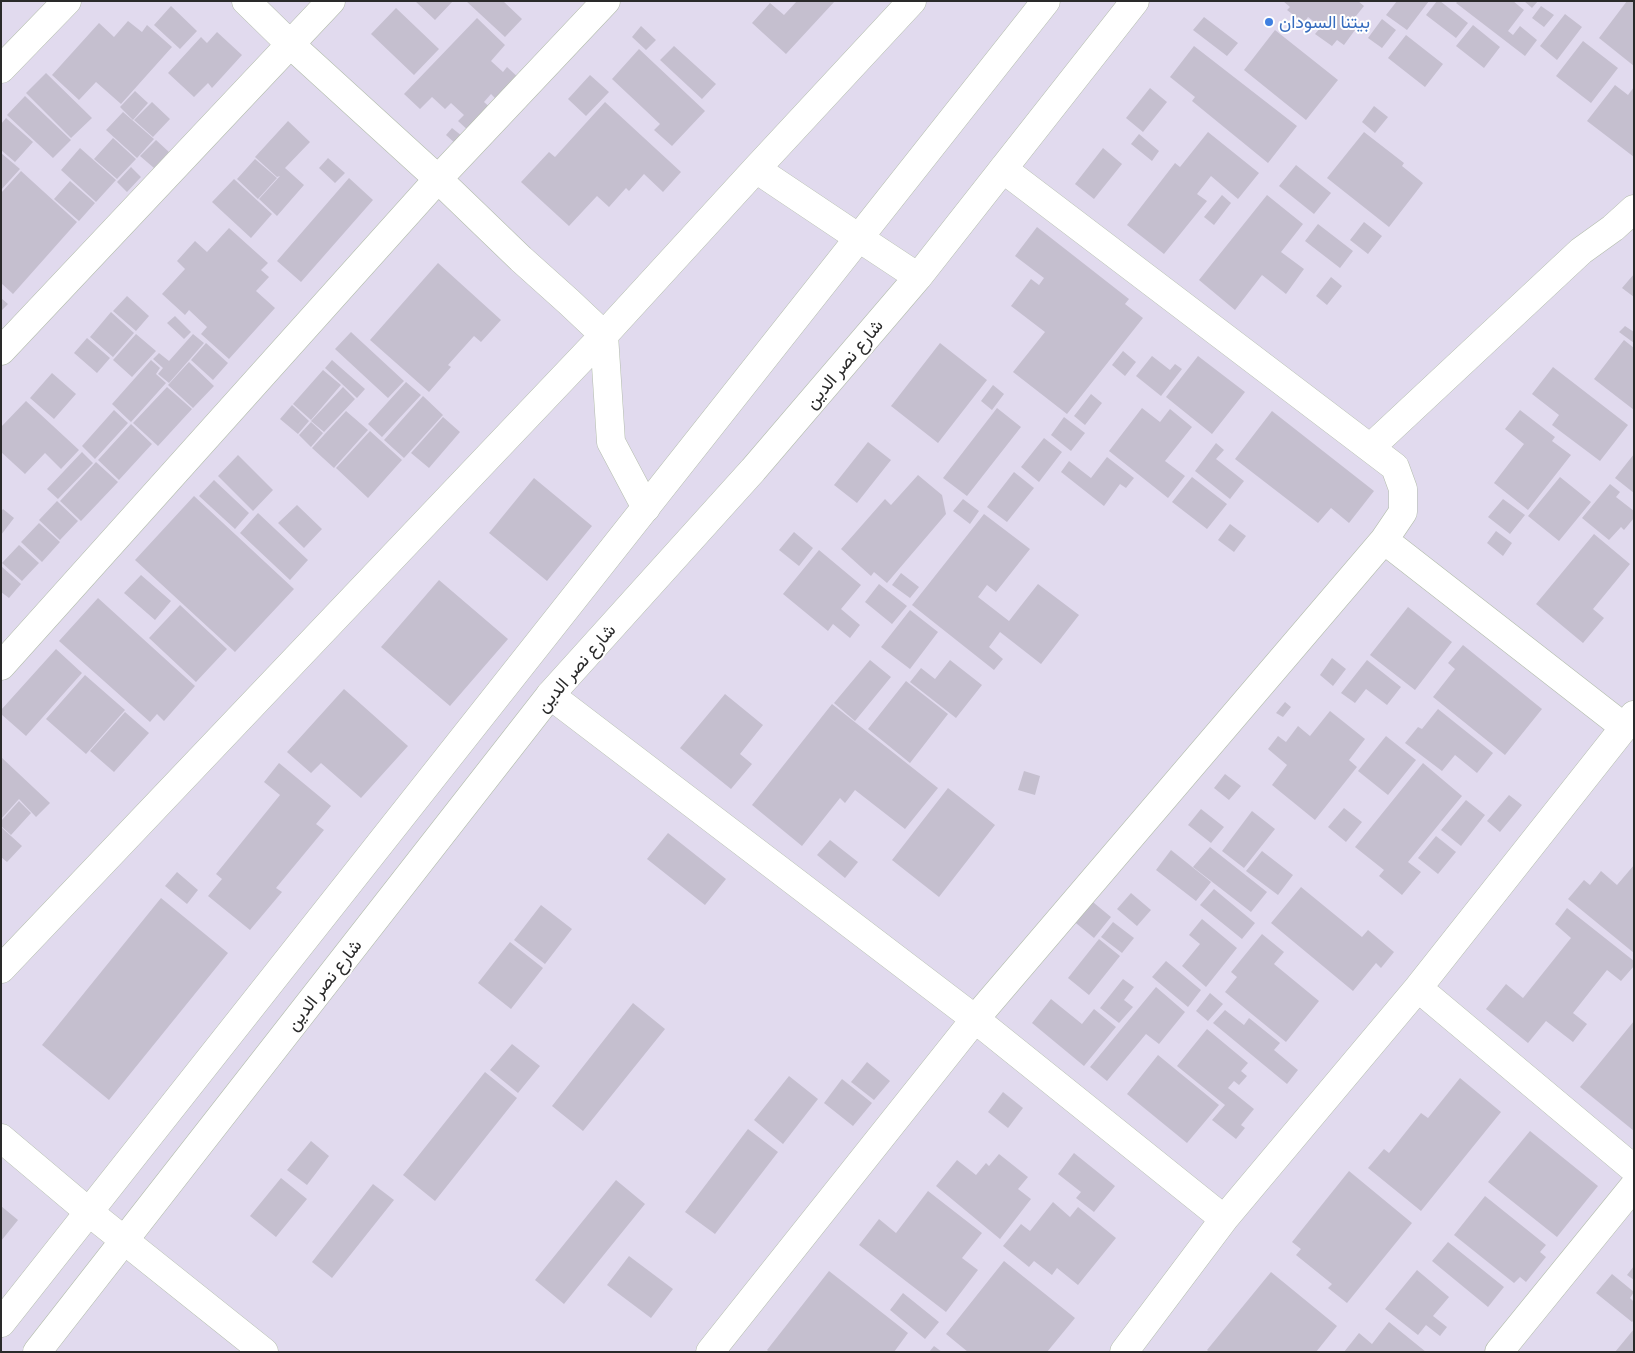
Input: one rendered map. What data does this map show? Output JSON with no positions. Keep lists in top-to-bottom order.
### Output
{
  "streets": {
    "street": ["شارع نصر الدين"]
  },
  "places": ["بيتنا السودان"]
}
